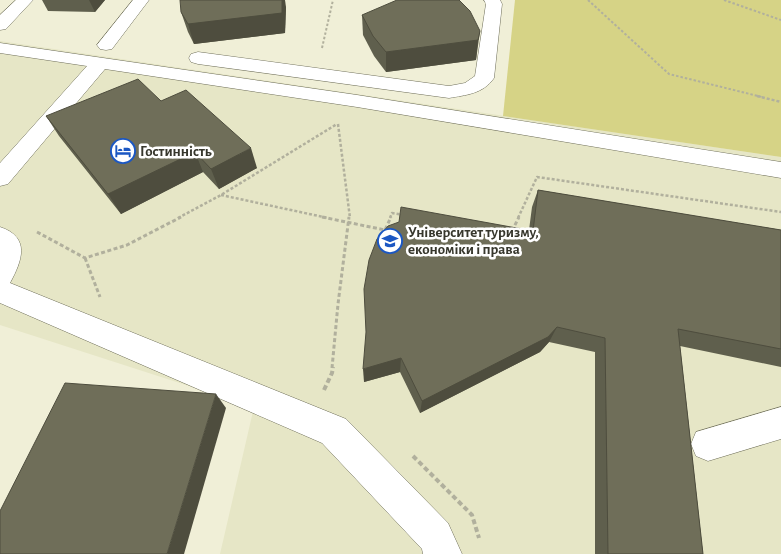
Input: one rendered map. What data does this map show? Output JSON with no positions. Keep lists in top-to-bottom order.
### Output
{
  "places": {
    "hotel": ["Гостинність"],
    "school or university": ["Університет туризму, економіки і права"]
  }
}
